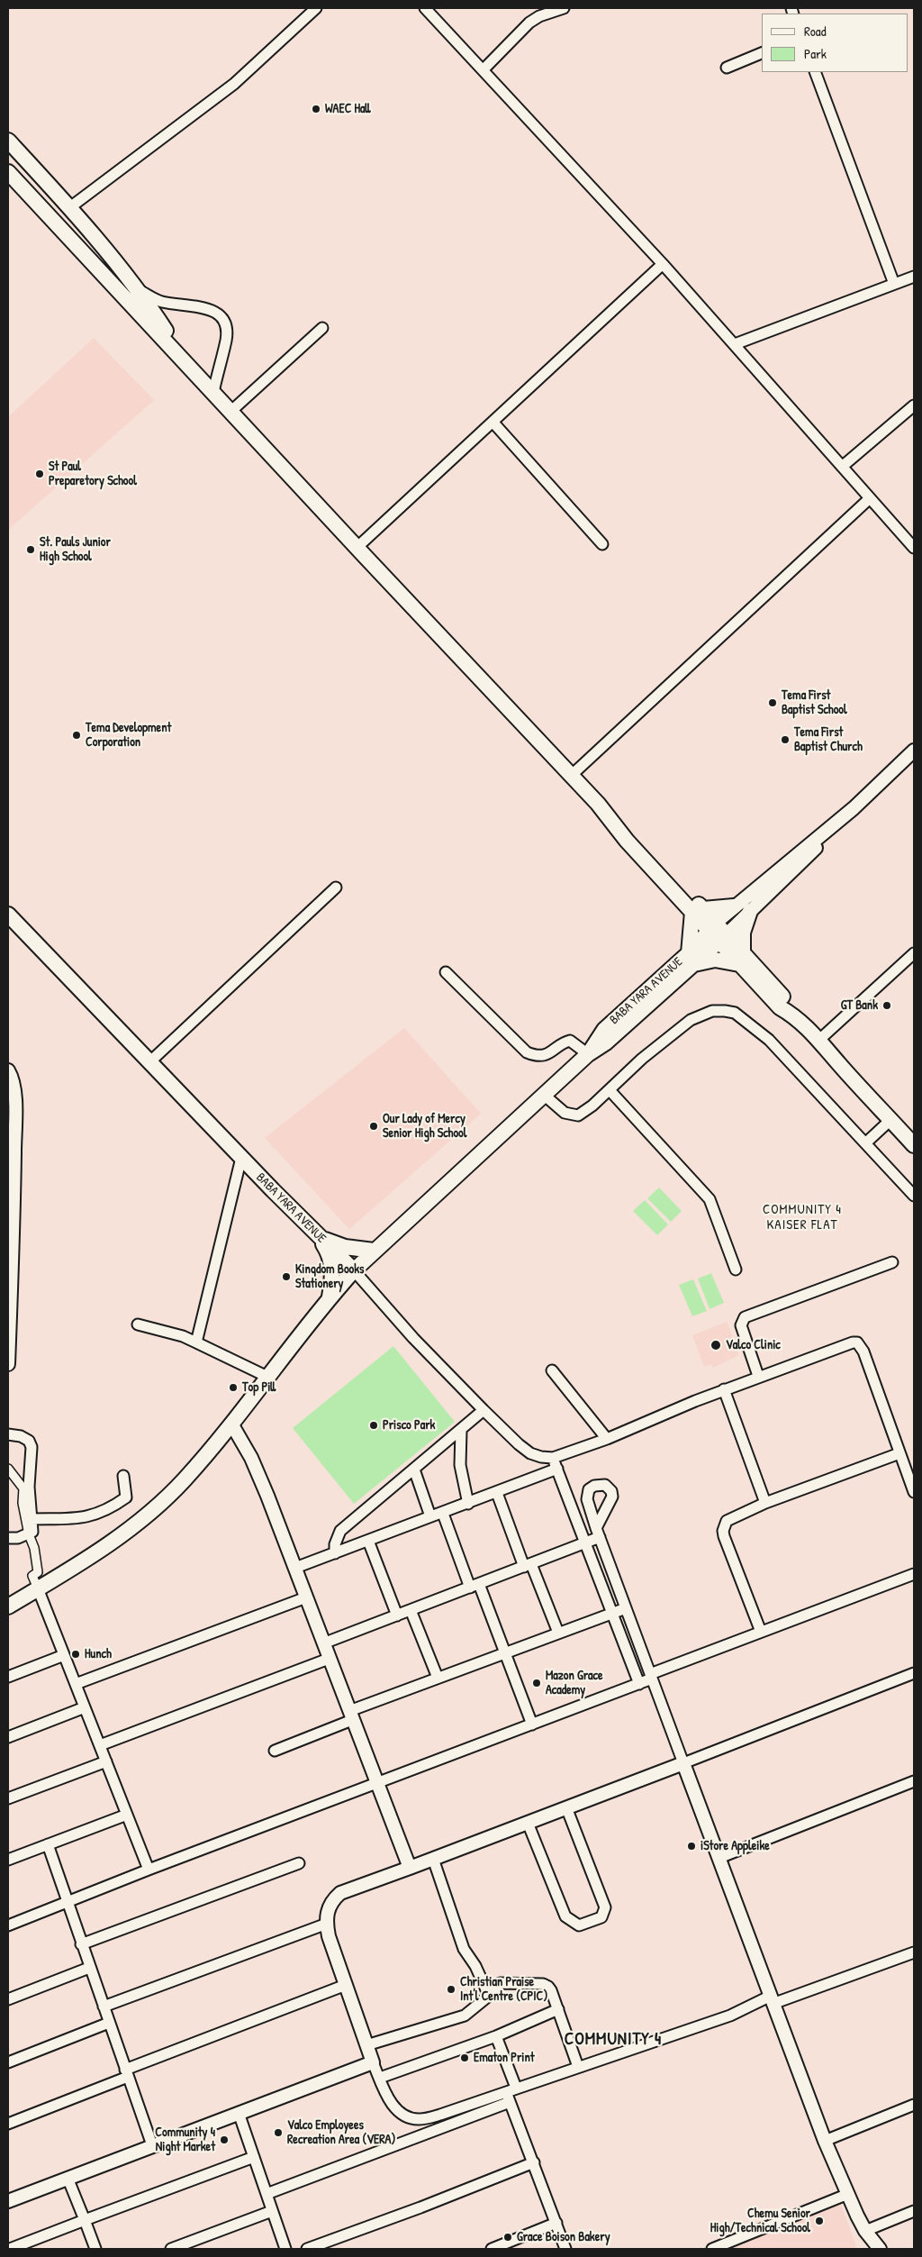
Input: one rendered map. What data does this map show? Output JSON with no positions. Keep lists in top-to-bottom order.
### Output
{
  "streets": {
    "main road": ["BABA YARA AVENUE"]
  },
  "districts": ["COMMUNITY 4 KAISER FLAT", "COMMUNITY 4"],
  "places": [
    "WAEC Hall",
    "St Paul Preparetory School",
    "St. Pauls Junior High School",
    "Tema First Baptist School",
    "Tema Development Corporation",
    "Tema First Baptist Church",
    "GT Bank",
    "Our Lady of Mercy Senior High School",
    "Kingdom Books Stationery",
    "Valco Clinic",
    "Top Pill",
    "Prisco Park",
    "Hunch",
    "Mazon Grace Academy",
    "iStore Appleike",
    "Christian Praise Int'l Centre (CPIC)",
    "Ematon Print",
    "Valco Employees Recreation Area (VERA)",
    "Community 4 Night Market",
    "Chemu Senior High/Technical School",
    "Grace Boison Bakery"
  ],
  "legend": ["Road", "Park"]
}
